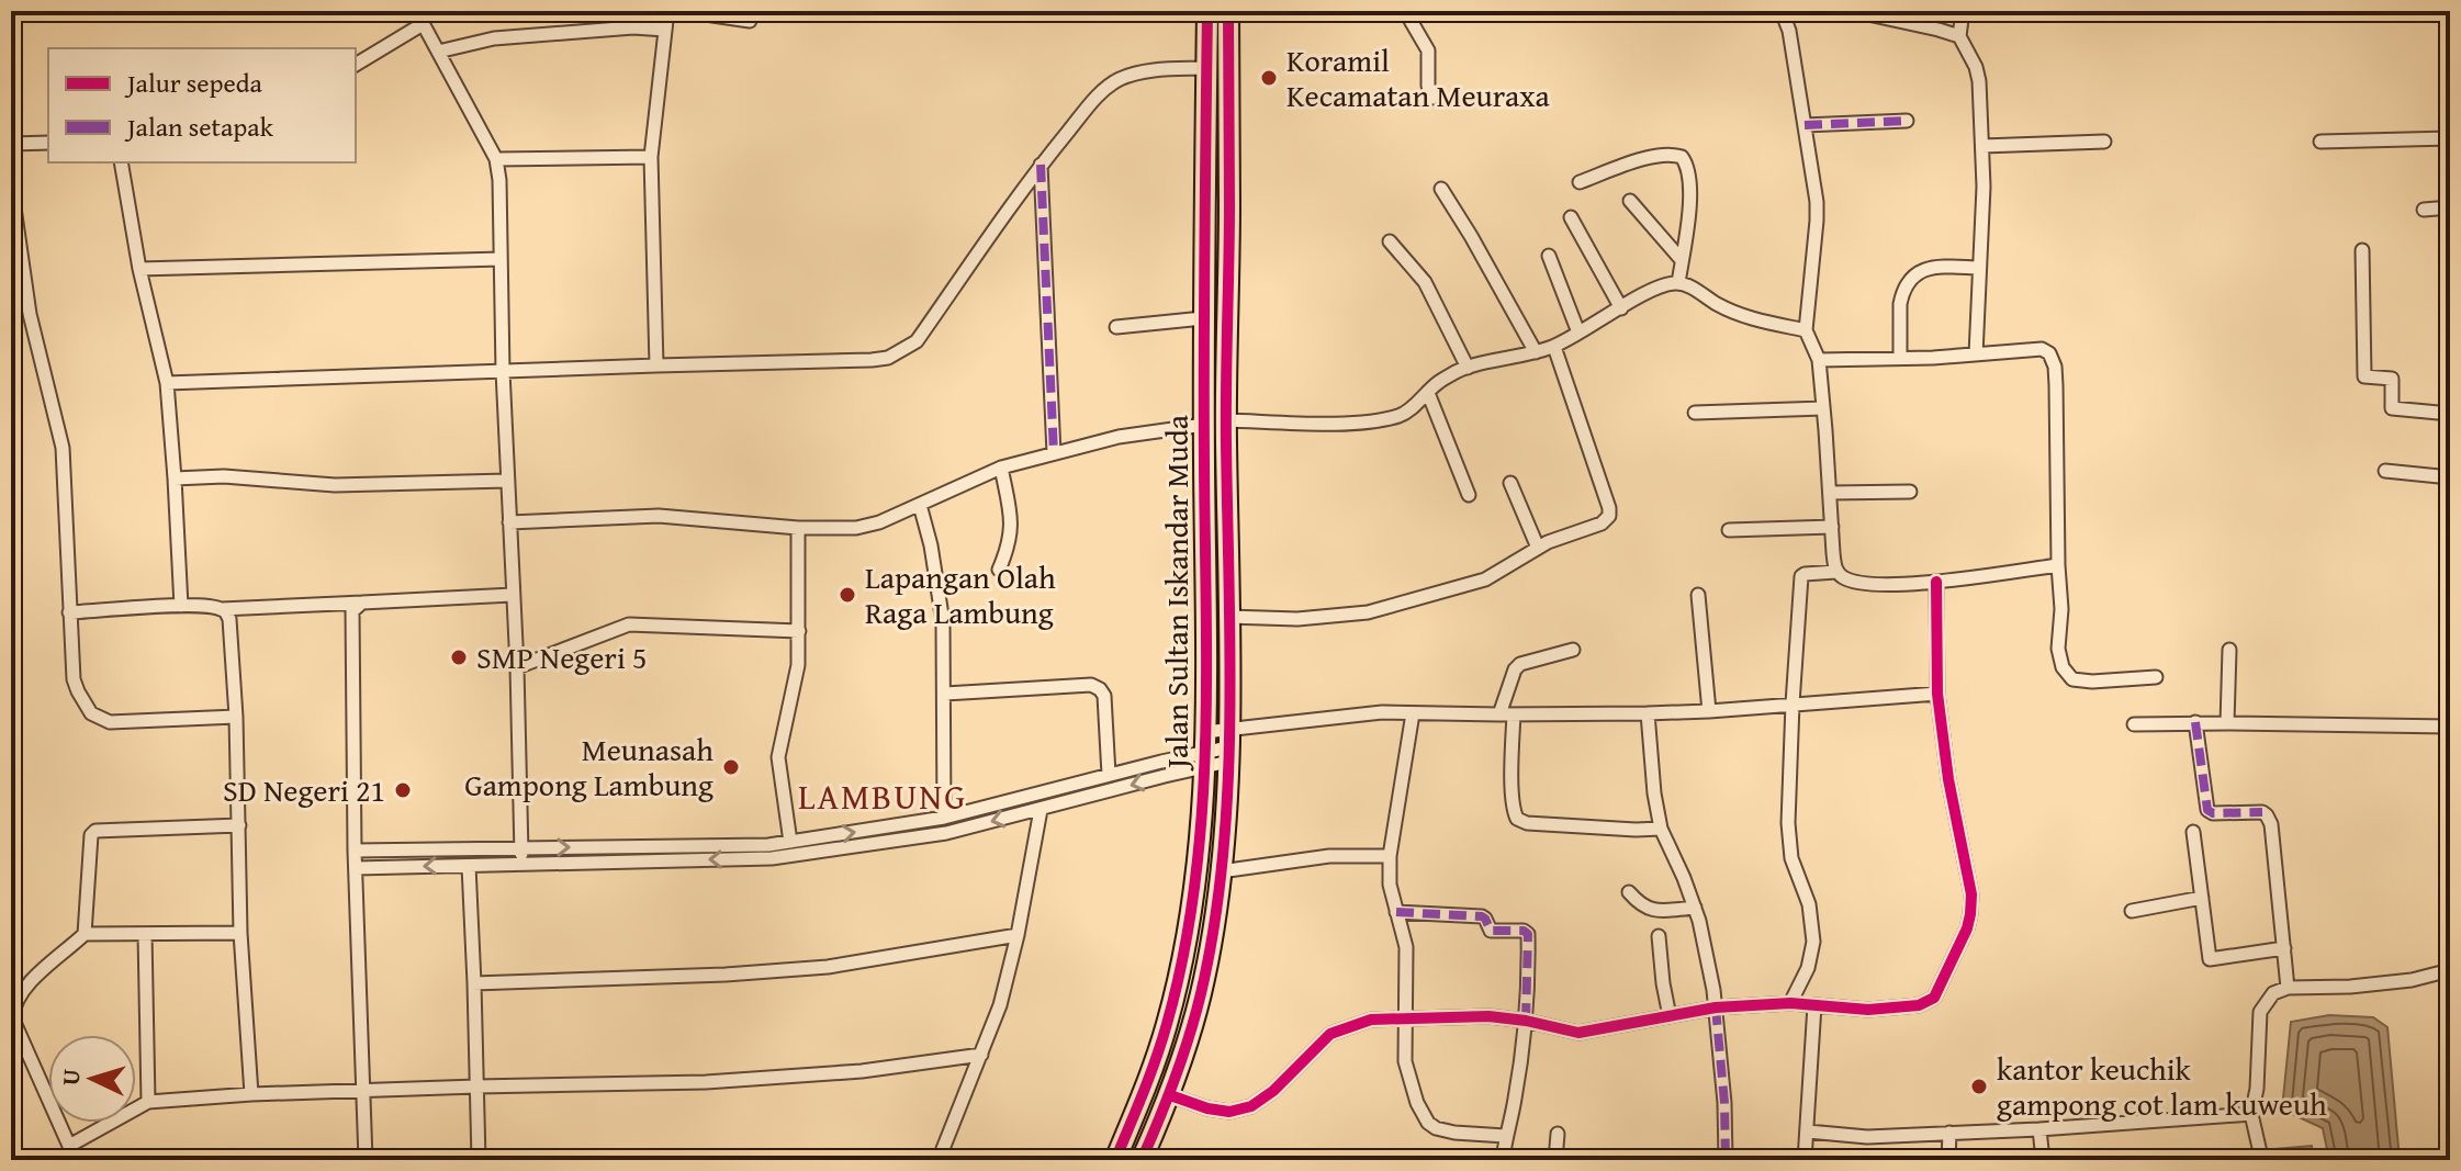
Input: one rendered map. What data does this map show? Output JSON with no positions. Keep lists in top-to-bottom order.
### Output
{
  "streets": {
    "highway": ["Jalan Sultan Iskandar Muda"]
  },
  "districts": ["LAMBUNG"],
  "places": [
    "Koramil Kecamatan Meuraxa",
    "Lapangan Olah Raga Lambung",
    "SMP Negeri 5",
    "Meunasah Gampong Lambung",
    "SD Negeri 21",
    "kantor keuchik gampong cot lam kuweuh"
  ],
  "legend": ["Jalur sepeda", "Jalan setapak"],
  "north": "left"
}
